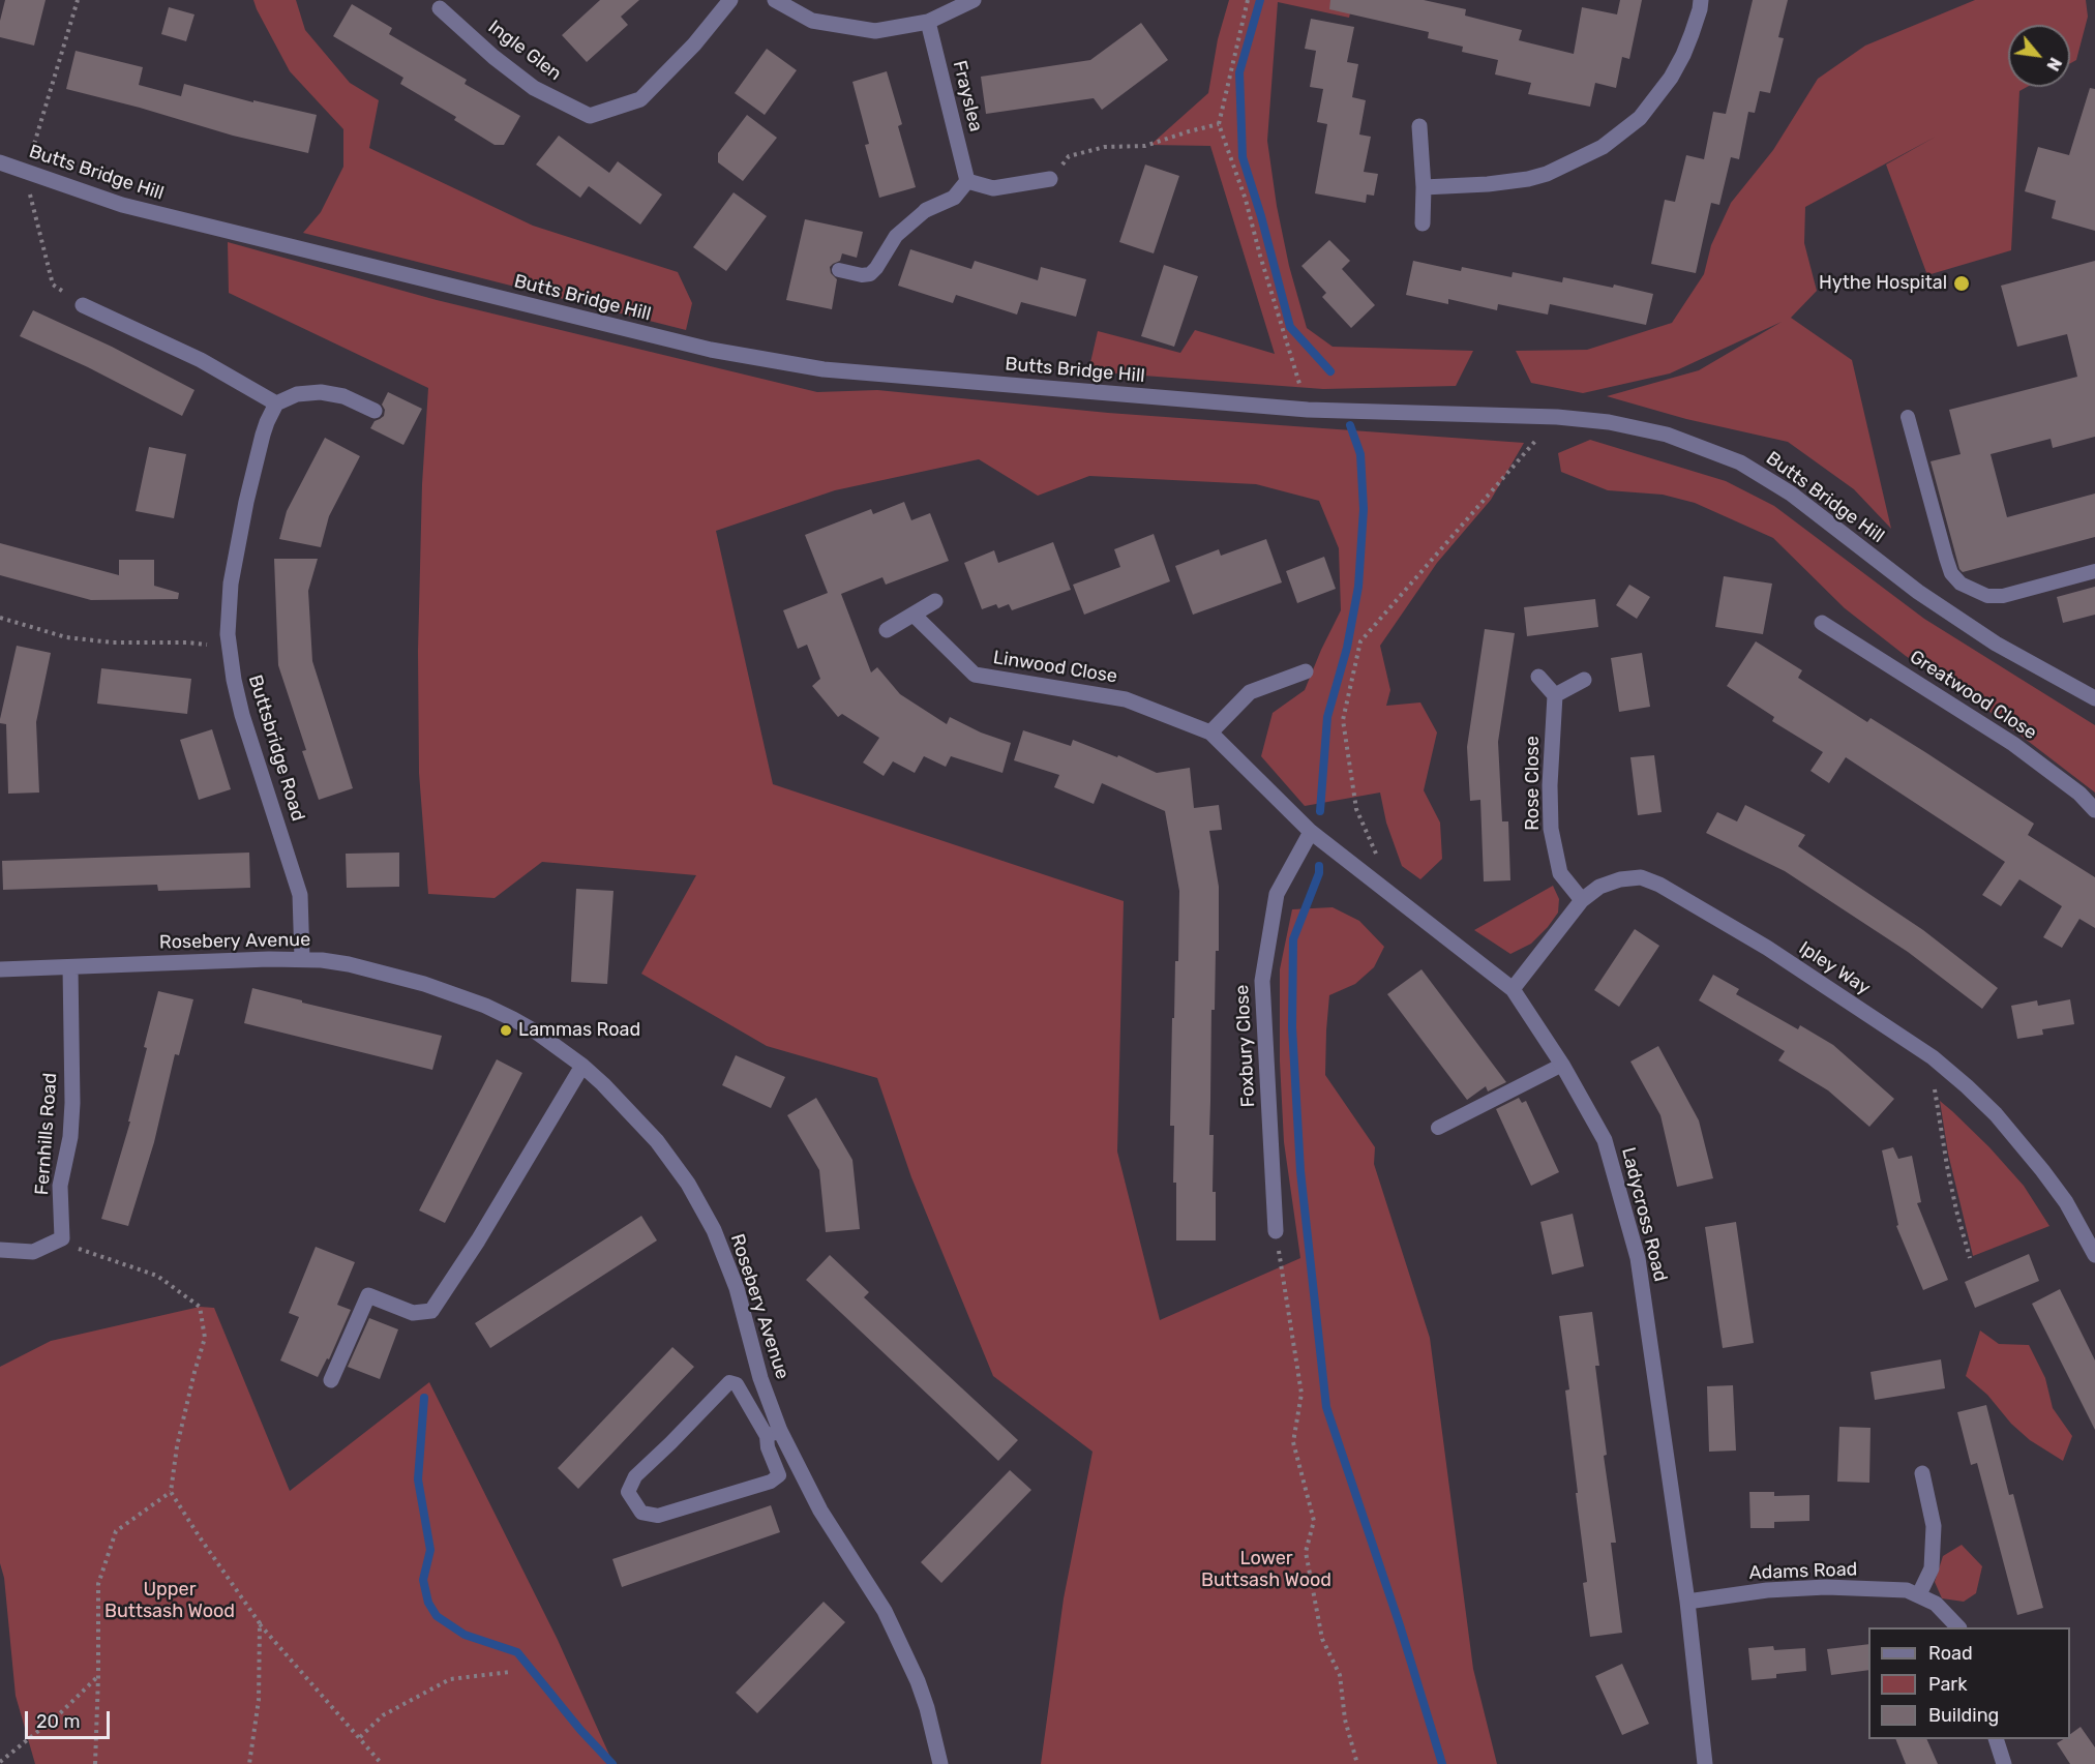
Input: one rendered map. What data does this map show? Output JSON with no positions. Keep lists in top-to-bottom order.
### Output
{
  "streets": {
    "street": [
      "Ingle Glen",
      "Frayslea",
      "Butts Bridge Hill",
      "Linwood Close",
      "Greatwood Close",
      "Buttsbridge Road",
      "Rose Close",
      "Rosebery Avenue",
      "Ipley Way",
      "Foxbury Close",
      "Fernhills Road",
      "Ladycross Road",
      "Adams Road"
    ]
  },
  "crossings": [
    ["Linwood Close", "Foxbury Close"],
    ["Linwood Close", "Ladycross Road"],
    ["Buttsbridge Road", "Rosebery Avenue"],
    ["Rose Close", "Ipley Way"],
    ["Rosebery Avenue", "Fernhills Road"],
    ["Ipley Way", "Ladycross Road"],
    ["Foxbury Close", "Ladycross Road"],
    ["Ladycross Road", "Adams Road"]
  ],
  "parks": ["Lower Buttsash Wood", "Upper Buttsash Wood"],
  "places": ["Hythe Hospital", "Lammas Road"],
  "legend": ["Road", "Park", "Building"],
  "scale_bar": "20 m",
  "north": "bottom right"
}
